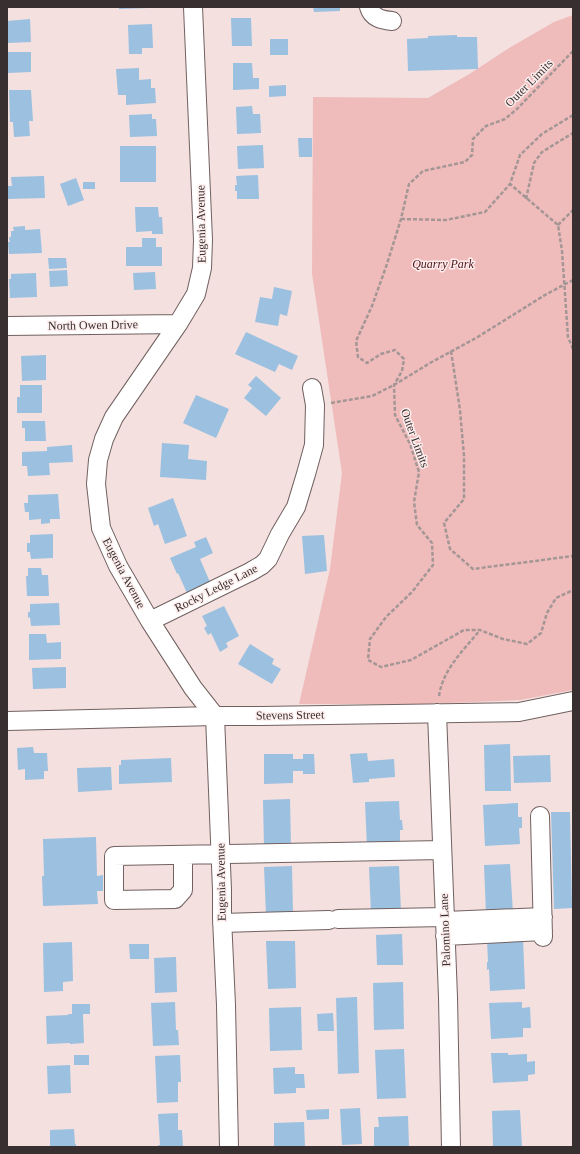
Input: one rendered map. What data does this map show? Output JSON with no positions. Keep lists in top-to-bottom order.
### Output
{
  "streets": {
    "street": [
      "Eugenia Avenue",
      "North Owen Drive",
      "Rocky Ledge Lane",
      "Stevens Street",
      "Palomino Lane"
    ],
    "path": ["Outer Limits"]
  },
  "crossings": [
    ["Eugenia Avenue", "North Owen Drive"],
    ["Eugenia Avenue", "Rocky Ledge Lane"],
    ["Eugenia Avenue", "Stevens Street"],
    ["Stevens Street", "Palomino Lane"]
  ],
  "parks": ["Quarry Park"]
}
